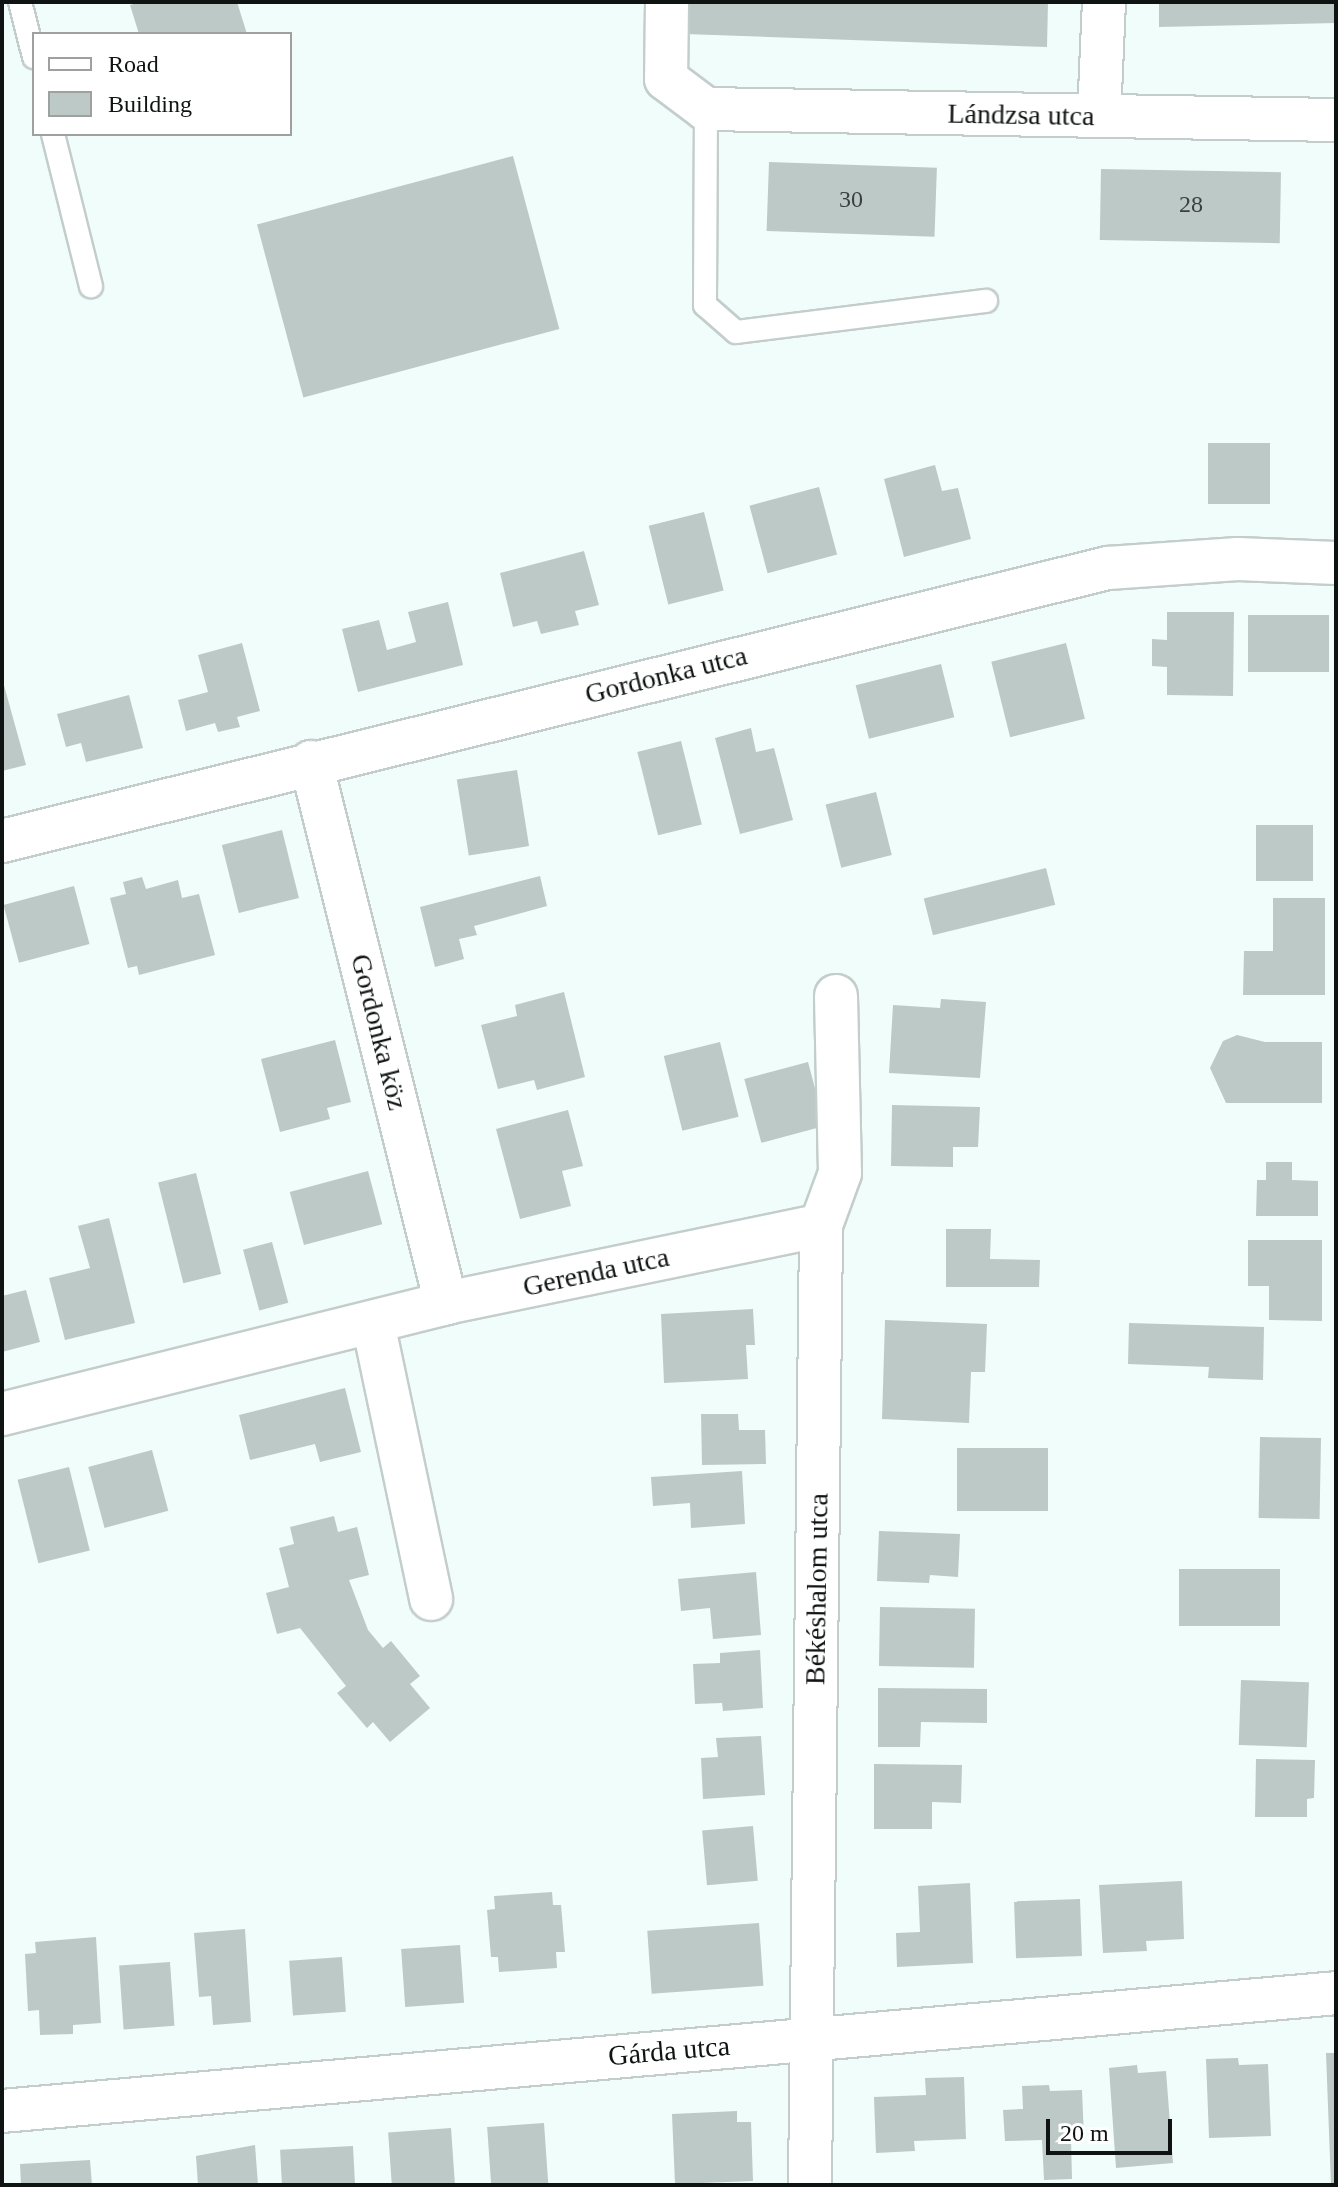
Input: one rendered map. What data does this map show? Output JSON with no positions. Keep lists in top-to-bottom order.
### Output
{
  "streets": {
    "street": [
      "Lándzsa utca",
      "Gordonka utca",
      "Gordonka köz",
      "Gerenda utca",
      "Békéshalom utca",
      "Gárda utca"
    ]
  },
  "crossings": [
    ["Gordonka utca", "Gordonka köz"],
    ["Gordonka köz", "Gerenda utca"],
    ["Gerenda utca", "Békéshalom utca"],
    ["Békéshalom utca", "Gárda utca"]
  ],
  "house_numbers": ["30", "28"],
  "legend": ["Road", "Building"],
  "scale_bar": "20 m"
}
